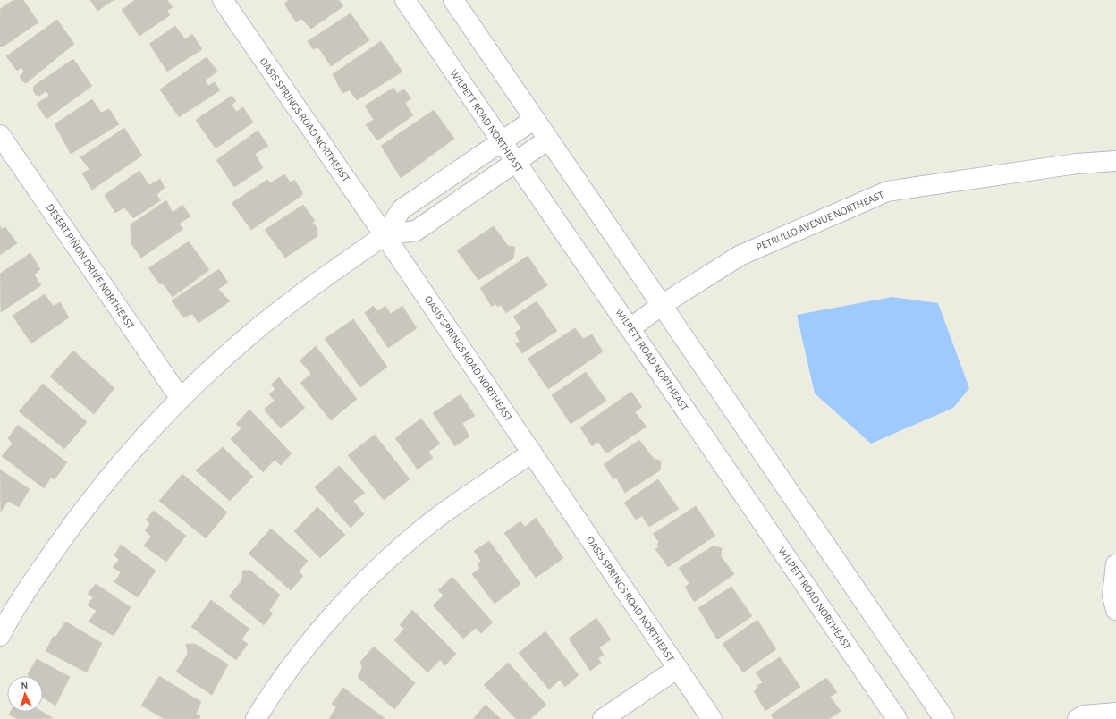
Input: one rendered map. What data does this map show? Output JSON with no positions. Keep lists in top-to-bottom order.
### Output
{
  "streets": {
    "street": [
      "OASIS SPRINGS ROAD NORTHEAST",
      "WILPETT ROAD NORTHEAST",
      "PETRULLO AVENUE NORTHEAST",
      "DESERT PIÑON DRIVE NORTHEAST"
    ]
  },
  "crossings": [
    ["WILPETT ROAD NORTHEAST", "PETRULLO AVENUE NORTHEAST"]
  ],
  "north": "top"
}
